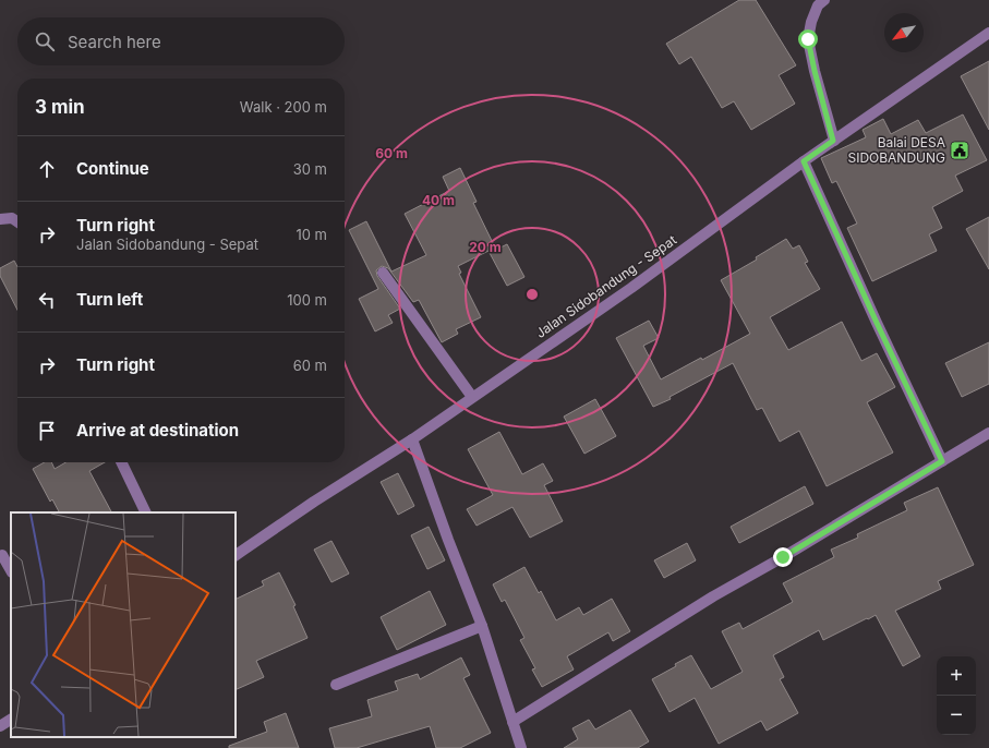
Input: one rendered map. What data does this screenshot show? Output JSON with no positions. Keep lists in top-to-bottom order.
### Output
{
  "streets": {
    "street": ["Jalan Sidobandung - Sepat"]
  },
  "places": {
    "public building": ["Balai DESA SIDOBANDUNG"]
  },
  "north": "bottom left",
  "page": {
    "search": "Search here",
    "heading": ["3 min", "Walk · 200 m"],
    "list": [
      ["Continue", "30 m"],
      ["Turn right", "Jalan Sidobandung - Sepat", "10 m"],
      ["Turn left", "100 m"],
      ["Turn right", "60 m"],
      "Arrive at destination"
    ],
    "map_buttons": ["+", "−"]
  },
  "rings": ["60 m", "40 m", "20 m"]
}
